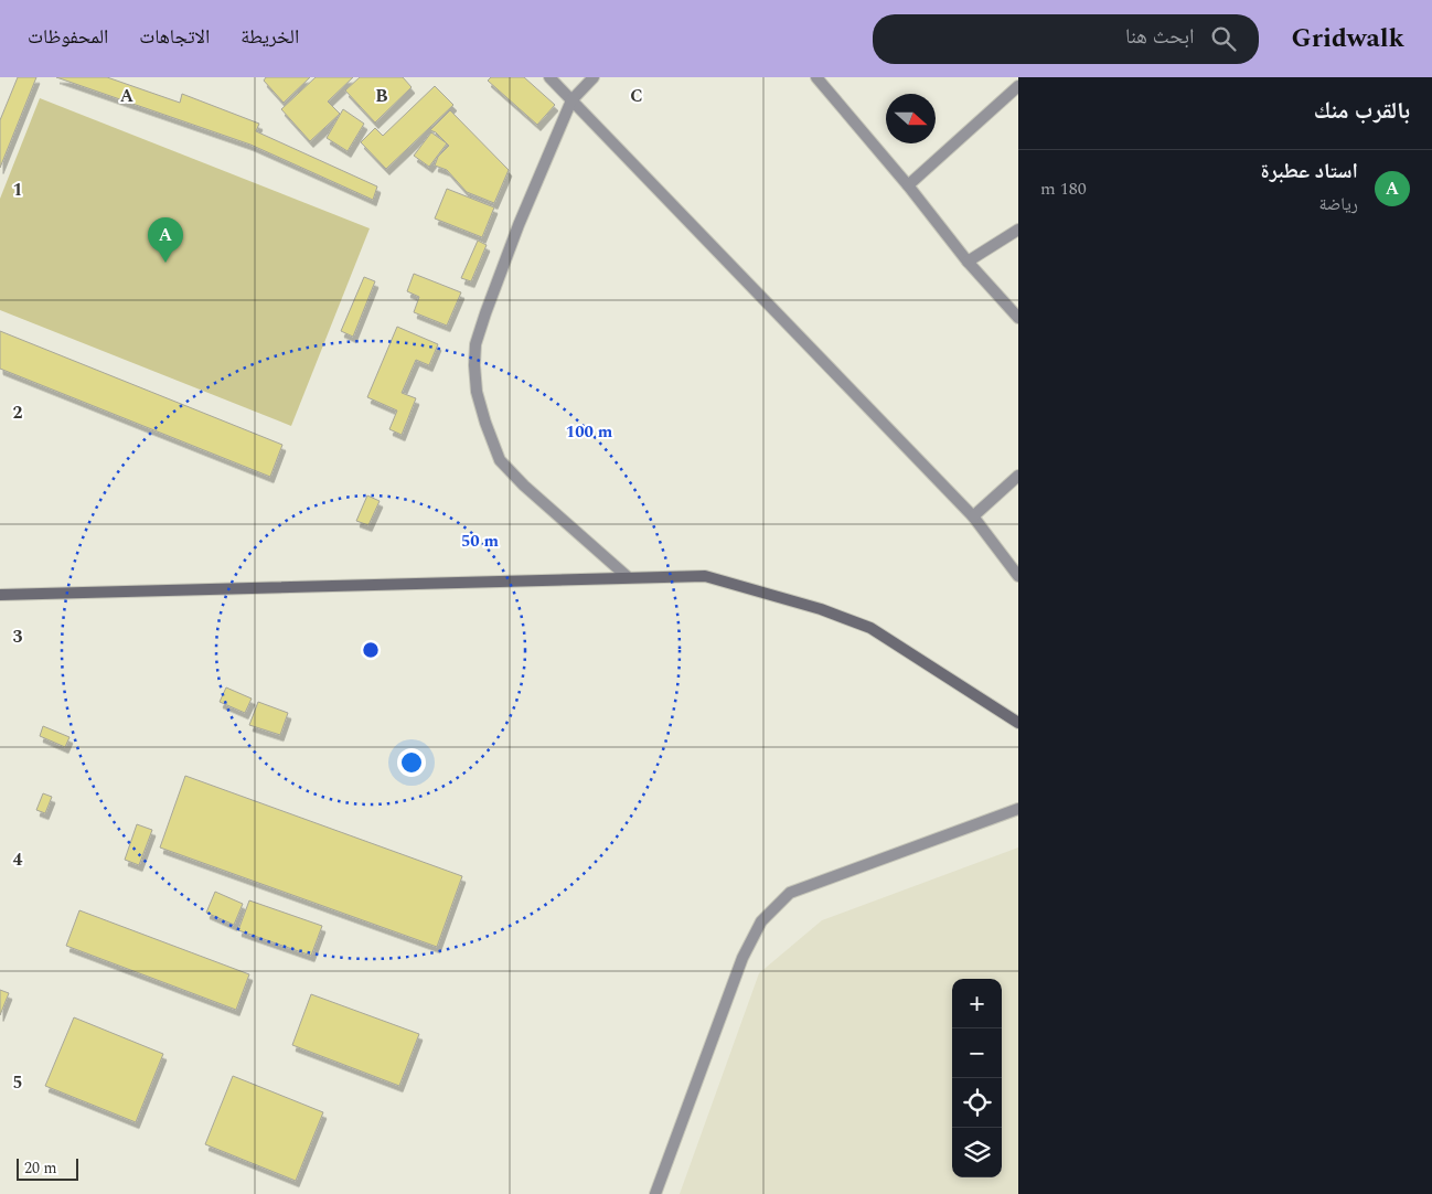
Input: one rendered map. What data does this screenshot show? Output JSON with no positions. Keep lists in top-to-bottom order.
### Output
{
  "scale_bar": "20 m",
  "north": "right",
  "page": {
    "header": "Gridwalk",
    "search": "ابحث هنا",
    "nav": ["الخريطة", "الاتجاهات", "المحفوظات"],
    "heading": "بالقرب منك",
    "list": [
      {
        "mark": "A",
        "name": "استاد عطبرة",
        "note": "رياضة",
        "value": "180 m"
      }
    ],
    "pins": "A",
    "map_buttons": ["+", "−"],
    "scale": "20 m"
  },
  "grid": {
    "columns": ["A", "B", "C"],
    "rows": [
      "1",
      "2",
      "3",
      "4",
      "5"
    ]
  },
  "rings": ["100 m", "50 m"]
}
